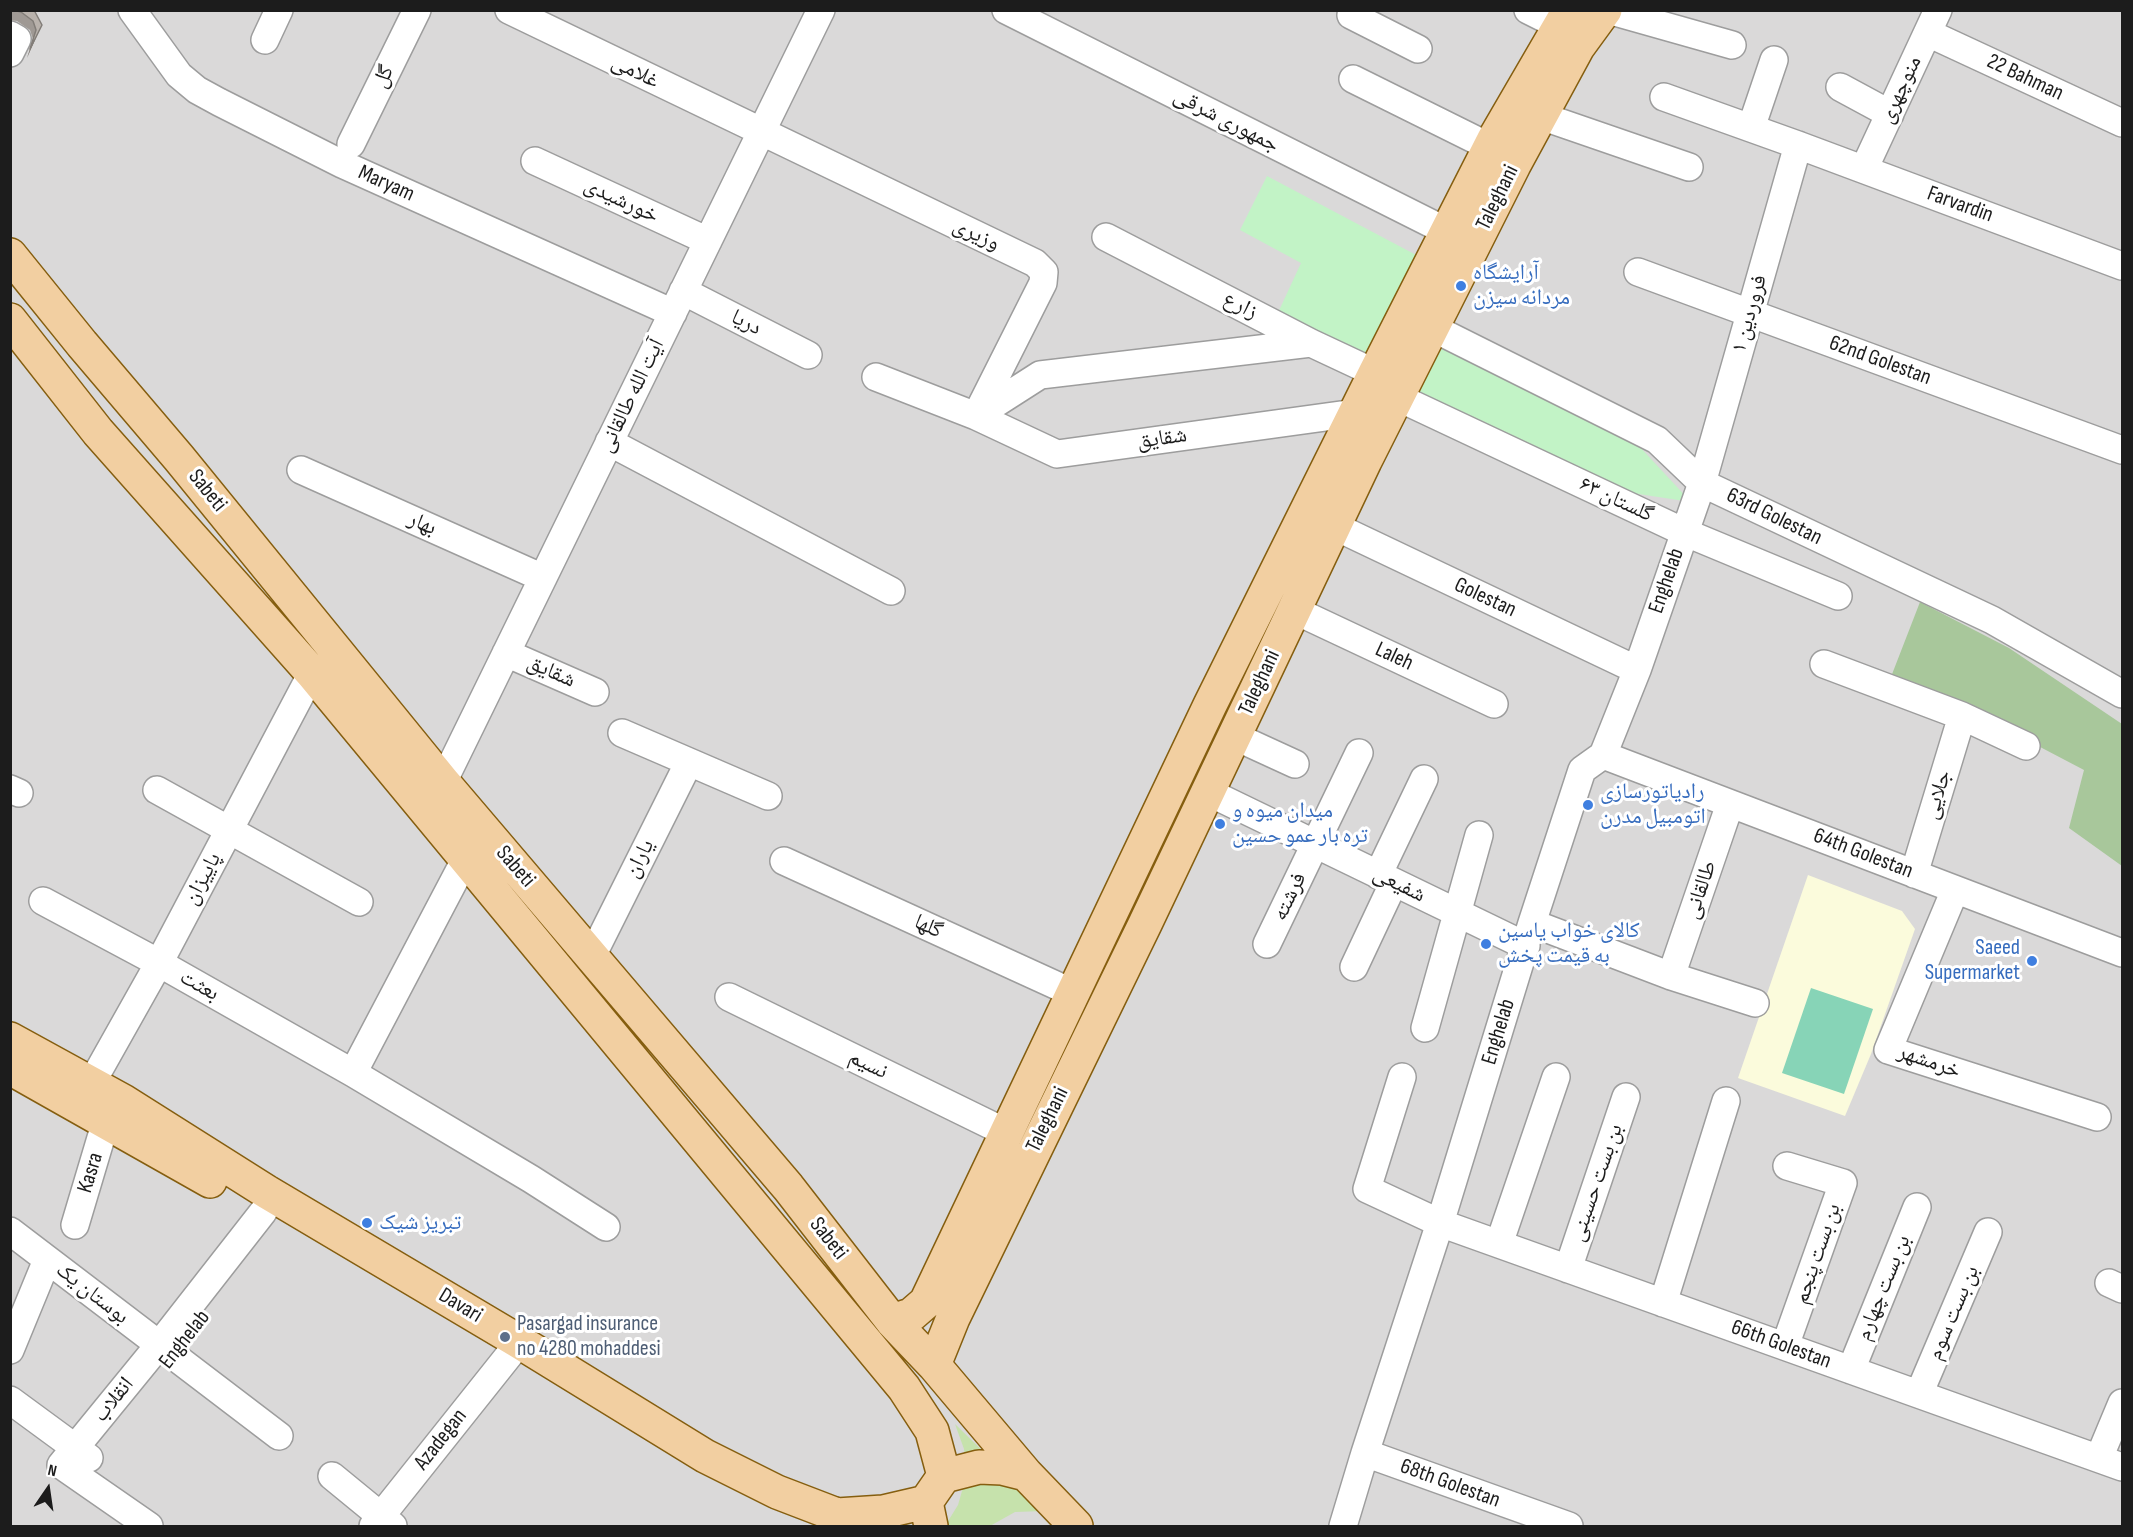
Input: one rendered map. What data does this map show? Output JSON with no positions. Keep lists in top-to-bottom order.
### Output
{
  "streets": {
    "main road": ["Taleghani", "Sabeti", "Davari"],
    "street": [
      "غلامی",
      "گل",
      "22 Bahman",
      "منوچهری",
      "جمهوری شرقی",
      "Maryam",
      "خورشیدی",
      "Farvardin",
      "وزیری",
      "زارع",
      "فروردین ۱",
      "دریا",
      "62nd Golestan",
      "آیت الله طالقانی",
      "شقایق",
      "گلستان ۶۳",
      "63rd Golestan",
      "بهار",
      "Enghelab",
      "Golestan",
      "Laleh",
      "جلایی",
      "64th Golestan",
      "یاران",
      "پاییزان",
      "شفیعی",
      "طالقانی",
      "فرشته",
      "گلها",
      "بعثت",
      "خرمشهر",
      "نسیم",
      "Kasra",
      "بن بست حسینی",
      "بن بست پنجم",
      "بن بست چهارم",
      "بوستان یک",
      "بن بست سوم",
      "66th Golestan",
      "Azadegan",
      "68th Golestan"
    ]
  },
  "crossings": [
    ["غلامی", "وزیری"],
    ["غلامی", "آیت الله طالقانی"],
    ["22 Bahman", "منوچهری"],
    ["منوچهری", "Farvardin"],
    ["جمهوری شرقی", "Taleghani"],
    ["Maryam", "دریا"],
    ["Maryam", "آیت الله طالقانی"],
    ["Taleghani", "زارع"],
    ["Taleghani", "شقایق"],
    ["Taleghani", "Sabeti"],
    ["Taleghani", "گلستان ۶۳"],
    ["Taleghani", "63rd Golestan"],
    ["Taleghani", "Golestan"],
    ["Taleghani", "Laleh"],
    ["Taleghani", "شفیعی"],
    ["Taleghani", "گلها"],
    ["Taleghani", "نسیم"],
    ["خورشیدی", "آیت الله طالقانی"],
    ["Farvardin", "فروردین ۱"],
    ["وزیری", "آیت الله طالقانی"],
    ["وزیری", "شقایق"],
    ["فروردین ۱", "62nd Golestan"],
    ["فروردین ۱", "63rd Golestan"],
    ["فروردین ۱", "Enghelab"],
    ["دریا", "آیت الله طالقانی"],
    ["آیت الله طالقانی", "شقایق"],
    ["آیت الله طالقانی", "Sabeti"],
    ["آیت الله طالقانی", "بهار"],
    ["Sabeti", "یاران"],
    ["Sabeti", "پاییزان"],
    ["Sabeti", "Davari"],
    ["گلستان ۶۳", "Enghelab"],
    ["63rd Golestan", "Enghelab"],
    ["Enghelab", "Golestan"],
    ["Enghelab", "64th Golestan"],
    ["Enghelab", "شفیعی"],
    ["Enghelab", "بوستان یک"],
    ["Enghelab", "66th Golestan"],
    ["Enghelab", "68th Golestan"],
    ["جلایی", "64th Golestan"],
    ["64th Golestan", "طالقانی"],
    ["64th Golestan", "خرمشهر"],
    ["پاییزان", "بعثت"],
    ["پاییزان", "Davari"],
    ["شفیعی", "طالقانی"],
    ["شفیعی", "فرشته"],
    ["Kasra", "Davari"],
    ["بن بست حسینی", "66th Golestan"],
    ["بن بست پنجم", "66th Golestan"],
    ["بن بست چهارم", "66th Golestan"],
    ["Davari", "Azadegan"],
    ["بن بست سوم", "66th Golestan"]
  ],
  "places": [
    "آرایشگاه مردانه سیزن",
    "رادیاتورسازی اتومبیل مدرن",
    "میدان میوه و تره بار عمو حسین",
    "کالای خواب یاسین به قیمت پخش",
    "Saeed Supermarket",
    "تبریز شیک",
    "Pasargad insurance no 4280 mohaddesi"
  ],
  "north": "top"
}
